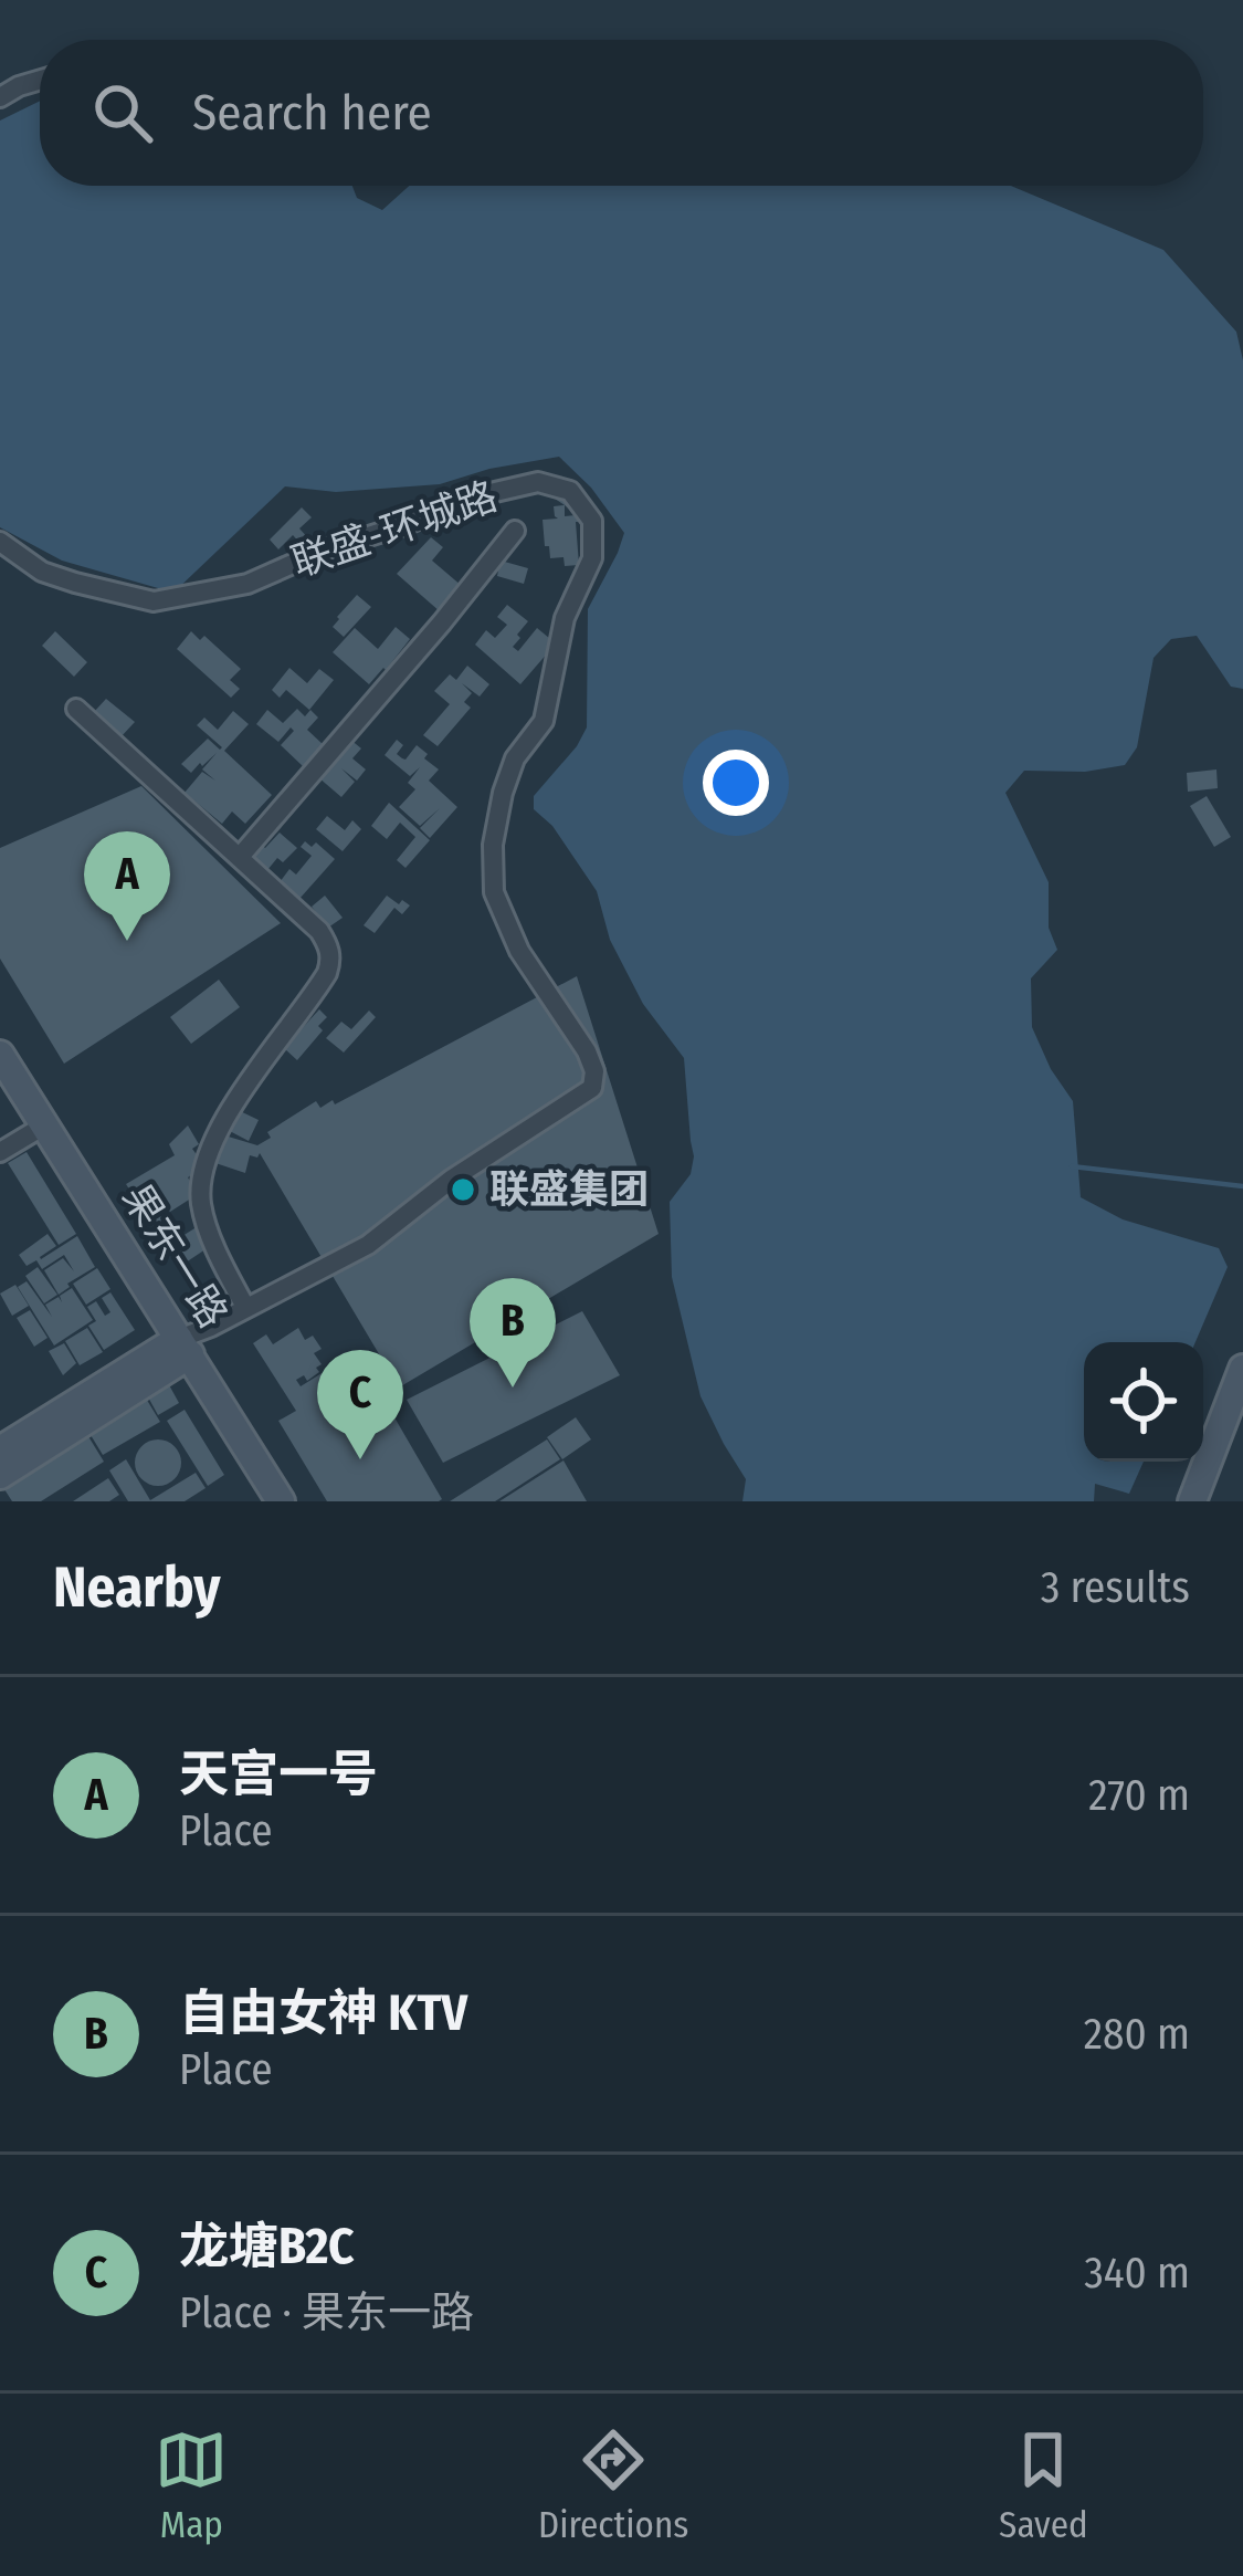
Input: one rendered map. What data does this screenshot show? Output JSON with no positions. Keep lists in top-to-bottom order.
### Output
{
  "streets": {
    "main road": ["果东一路"],
    "street": ["联盛-环城路"]
  },
  "crossings": [
    ["联盛-环城路", "果东一路"]
  ],
  "places": ["联盛集团"],
  "page": {
    "search": "Search here",
    "pins": ["A", "B", "C"],
    "heading": ["Nearby", "3 results"],
    "list": [
      {
        "mark": "A",
        "name": "天宫一号",
        "note": "Place",
        "value": "270 m"
      },
      {
        "mark": "B",
        "name": "自由女神 KTV",
        "note": "Place",
        "value": "280 m"
      },
      {
        "mark": "C",
        "name": "龙塘B2C",
        "note": "Place · 果东一路",
        "value": "340 m"
      }
    ],
    "nav": ["Map", "Directions", "Saved"]
  }
}
